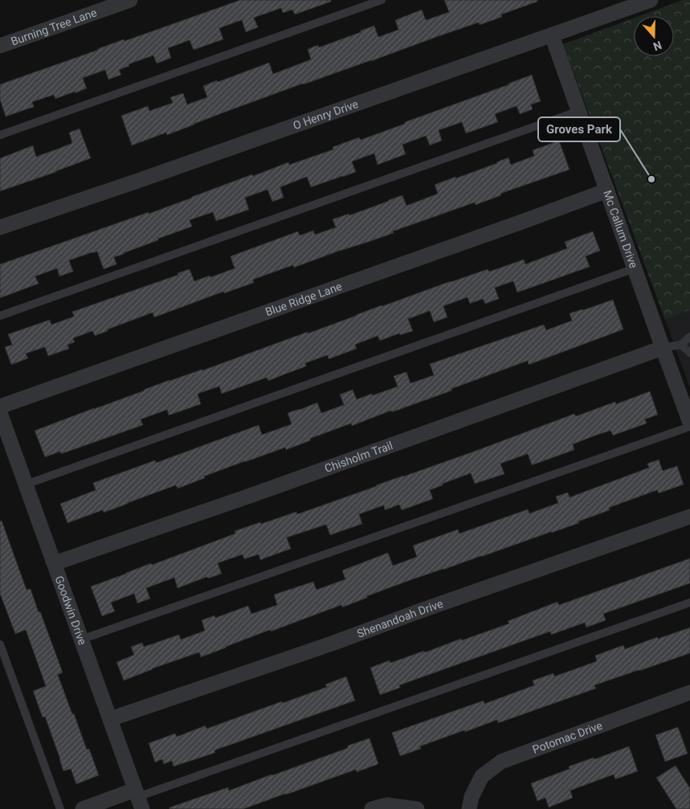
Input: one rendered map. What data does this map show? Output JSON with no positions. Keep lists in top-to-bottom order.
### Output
{
  "streets": {
    "street": [
      "Burning Tree Lane",
      "O Henry Drive",
      "Mc Callum Drive",
      "Blue Ridge Lane",
      "Chisholm Trail",
      "Goodwin Drive",
      "Shenandoah Drive",
      "Potomac Drive"
    ]
  },
  "crossings": [
    ["O Henry Drive", "Mc Callum Drive"],
    ["Mc Callum Drive", "Blue Ridge Lane"],
    ["Mc Callum Drive", "Chisholm Trail"],
    ["Chisholm Trail", "Goodwin Drive"],
    ["Goodwin Drive", "Shenandoah Drive"]
  ],
  "places": ["Groves Park"],
  "north": "bottom"
}
